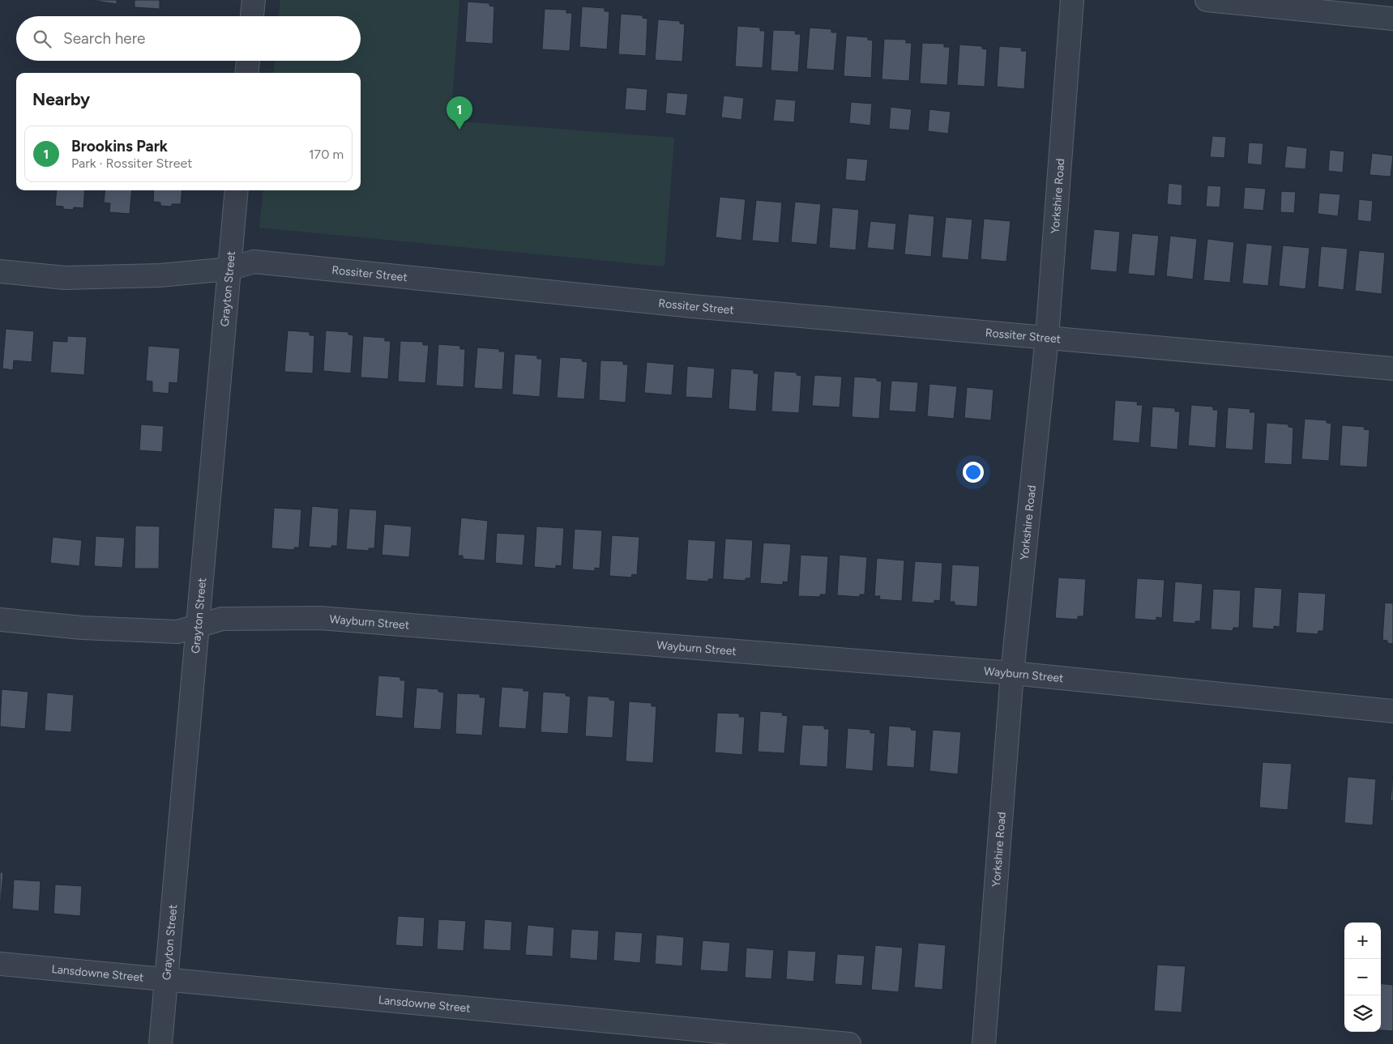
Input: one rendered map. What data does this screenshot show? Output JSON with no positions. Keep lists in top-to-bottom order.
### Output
{
  "streets": {
    "street": [
      "Yorkshire Road",
      "Rossiter Street",
      "Grayton Street",
      "Wayburn Street",
      "Lansdowne Street"
    ]
  },
  "crossings": [
    ["Yorkshire Road", "Rossiter Street"],
    ["Yorkshire Road", "Wayburn Street"],
    ["Rossiter Street", "Grayton Street"],
    ["Grayton Street", "Wayburn Street"],
    ["Grayton Street", "Lansdowne Street"]
  ],
  "page": {
    "search": "Search here",
    "heading": "Nearby",
    "pins": "1",
    "list": [
      {
        "mark": "1",
        "name": "Brookins Park",
        "note": "Park · Rossiter Street",
        "value": "170 m"
      }
    ],
    "map_buttons": ["+", "−"]
  }
}
